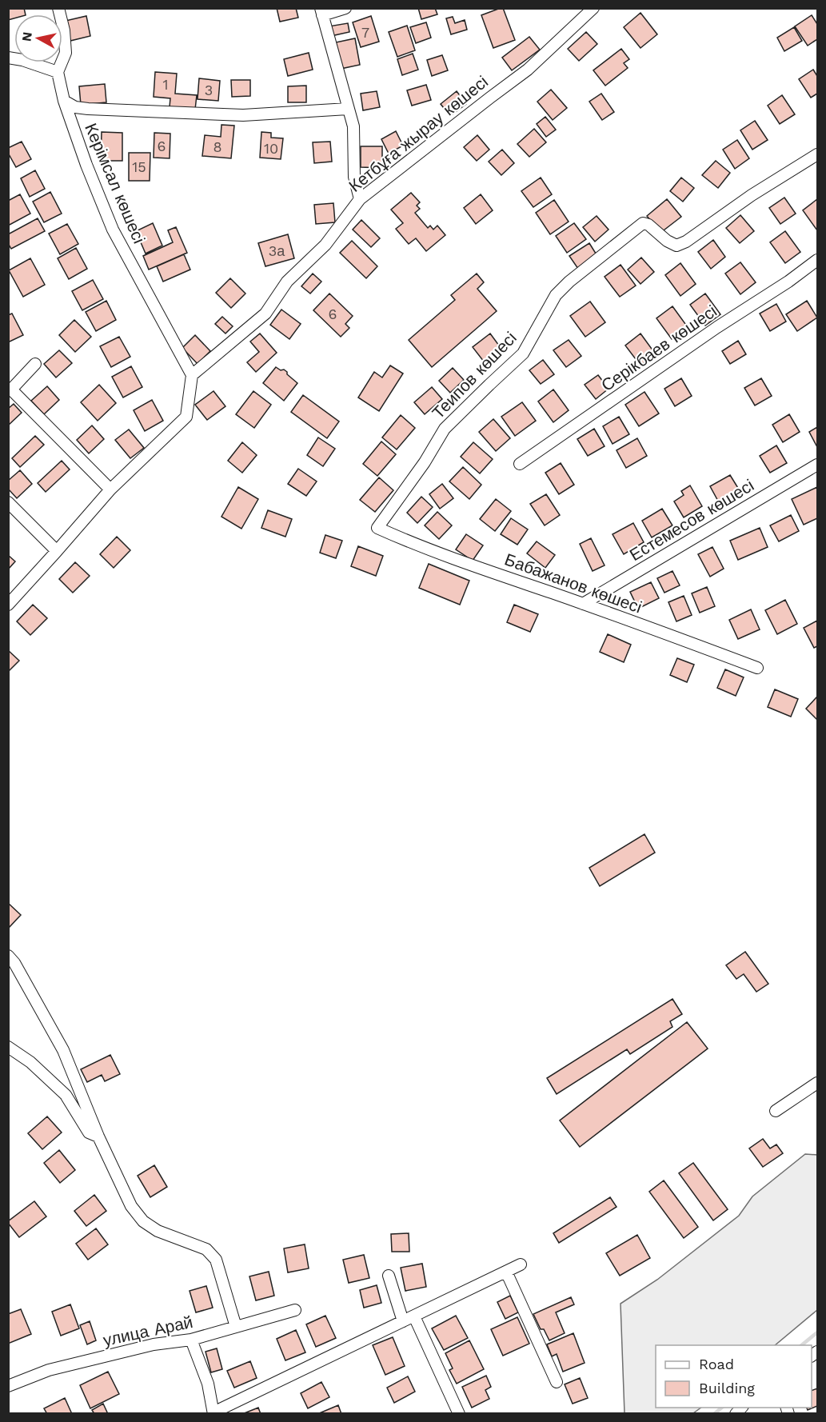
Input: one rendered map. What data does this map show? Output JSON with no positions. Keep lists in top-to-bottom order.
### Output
{
  "streets": {
    "street": [
      "Кетбұға жырау көшесі",
      "Керімсал көшесі",
      "Серікбаев көшесі",
      "Теипов көшесі",
      "Естемесов көшесі",
      "Бабажанов көшесі",
      "улица Арай"
    ]
  },
  "crossings": [
    ["Кетбұға жырау көшесі", "Керімсал көшесі"],
    ["Теипов көшесі", "Бабажанов көшесі"],
    ["Естемесов көшесі", "Бабажанов көшесі"]
  ],
  "house_numbers": [
    "7",
    "1",
    "3",
    "6",
    "8",
    "10",
    "15",
    "3а",
    "6"
  ],
  "legend": ["Road", "Building"],
  "north": "left"
}
